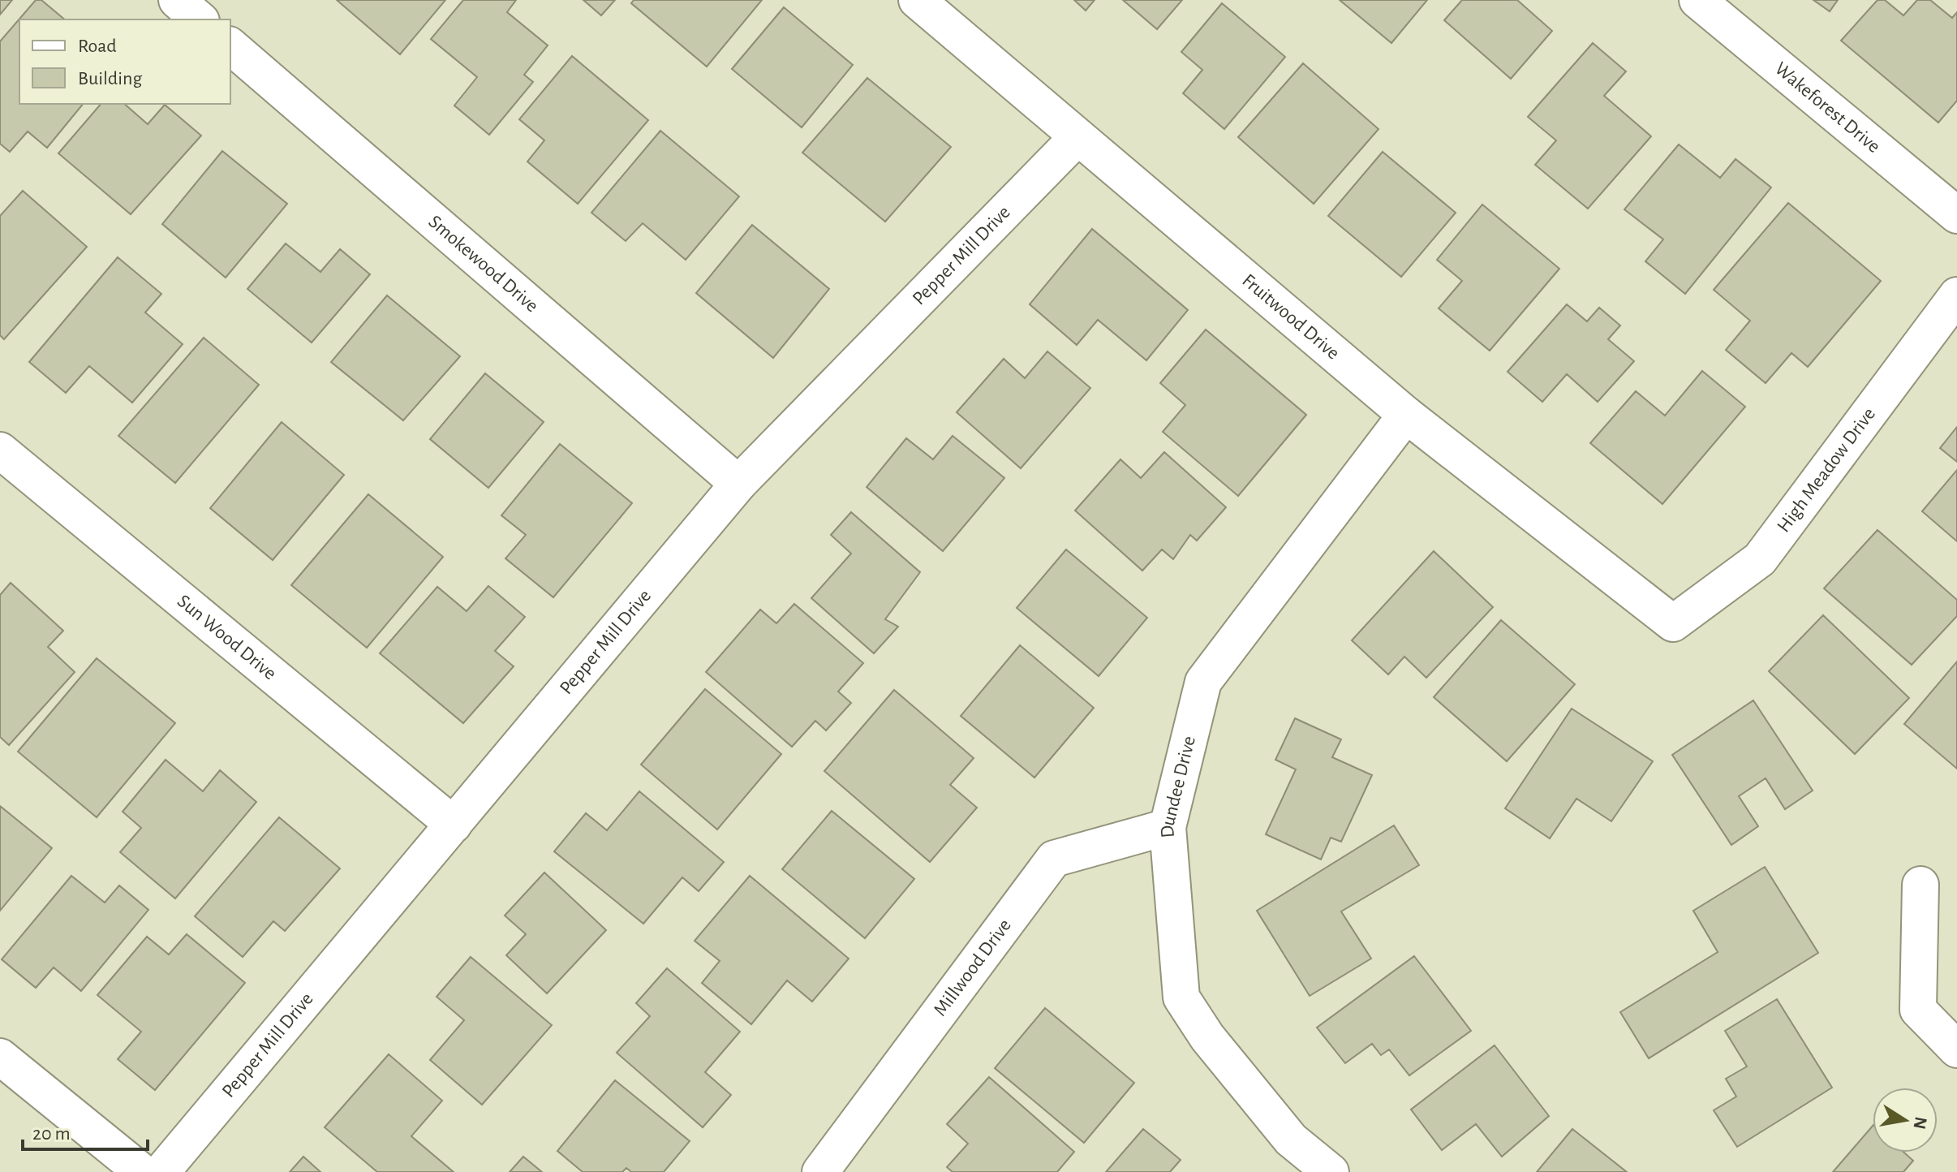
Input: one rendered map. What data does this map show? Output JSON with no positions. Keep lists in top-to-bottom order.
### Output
{
  "streets": {
    "street": [
      "Wakeforest Drive",
      "Pepper Mill Drive",
      "Smokewood Drive",
      "Fruitwood Drive",
      "High Meadow Drive",
      "Sun Wood Drive",
      "Dundee Drive",
      "Millwood Drive"
    ]
  },
  "crossings": [
    ["Pepper Mill Drive", "Smokewood Drive"],
    ["Pepper Mill Drive", "Fruitwood Drive"],
    ["Pepper Mill Drive", "Sun Wood Drive"],
    ["Fruitwood Drive", "High Meadow Drive"],
    ["Fruitwood Drive", "Dundee Drive"],
    ["Dundee Drive", "Millwood Drive"]
  ],
  "legend": ["Road", "Building"],
  "scale_bar": "20 m",
  "north": "right"
}
